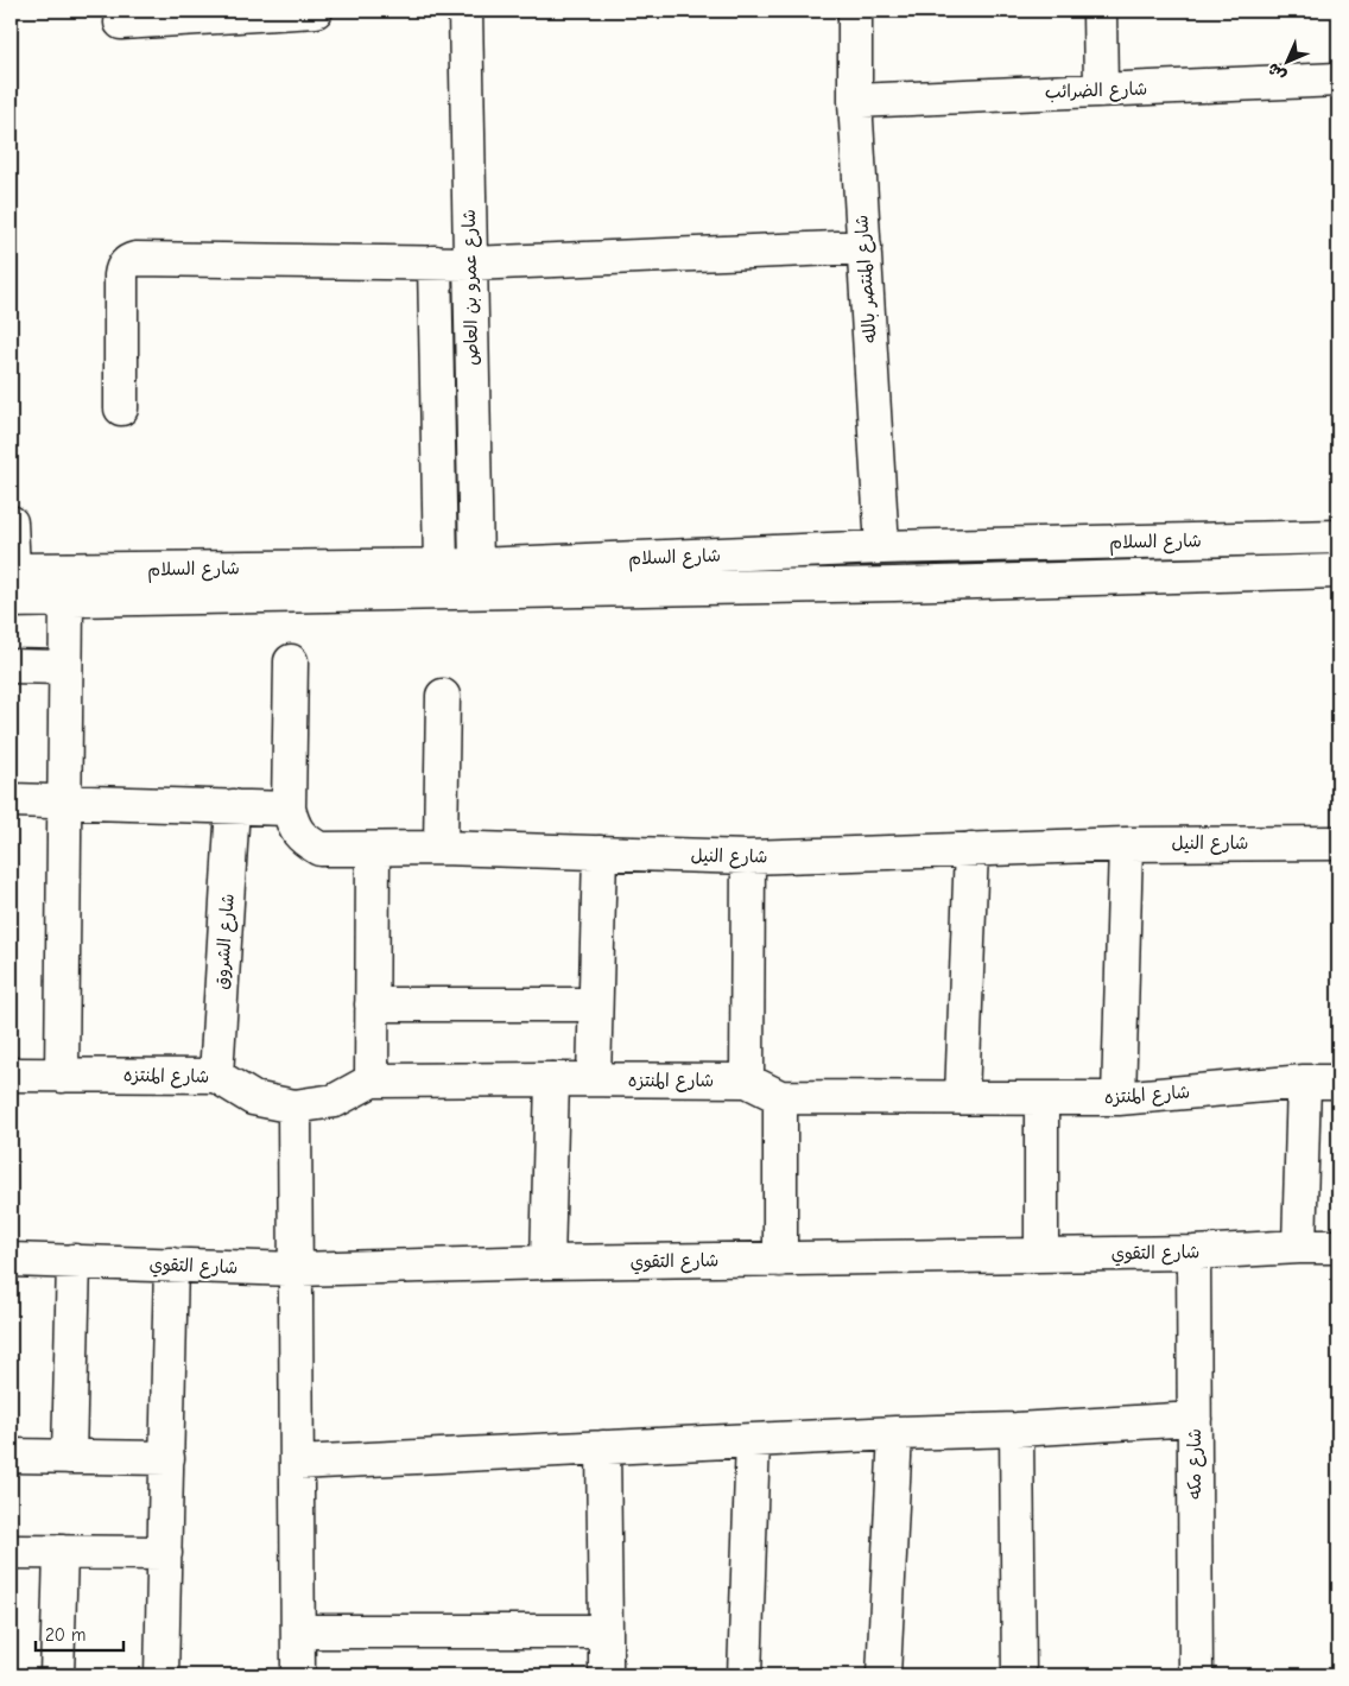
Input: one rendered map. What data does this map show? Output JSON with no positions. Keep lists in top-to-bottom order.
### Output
{
  "streets": {
    "street": [
      "شارع الضرائب",
      "شارع المنتصر بالله",
      "شارع عمرو بن العاص",
      "شارع السلام",
      "شارع النيل",
      "شارع الشروق",
      "شارع المنتزه",
      "شارع التقوي",
      "شارع مكه"
    ]
  },
  "crossings": [
    ["شارع الضرائب", "شارع المنتصر بالله"],
    ["شارع المنتصر بالله", "شارع السلام"],
    ["شارع عمرو بن العاص", "شارع السلام"],
    ["شارع الشروق", "شارع المنتزه"],
    ["شارع التقوي", "شارع مكه"]
  ],
  "scale_bar": "20 m",
  "north": "bottom left"
}
